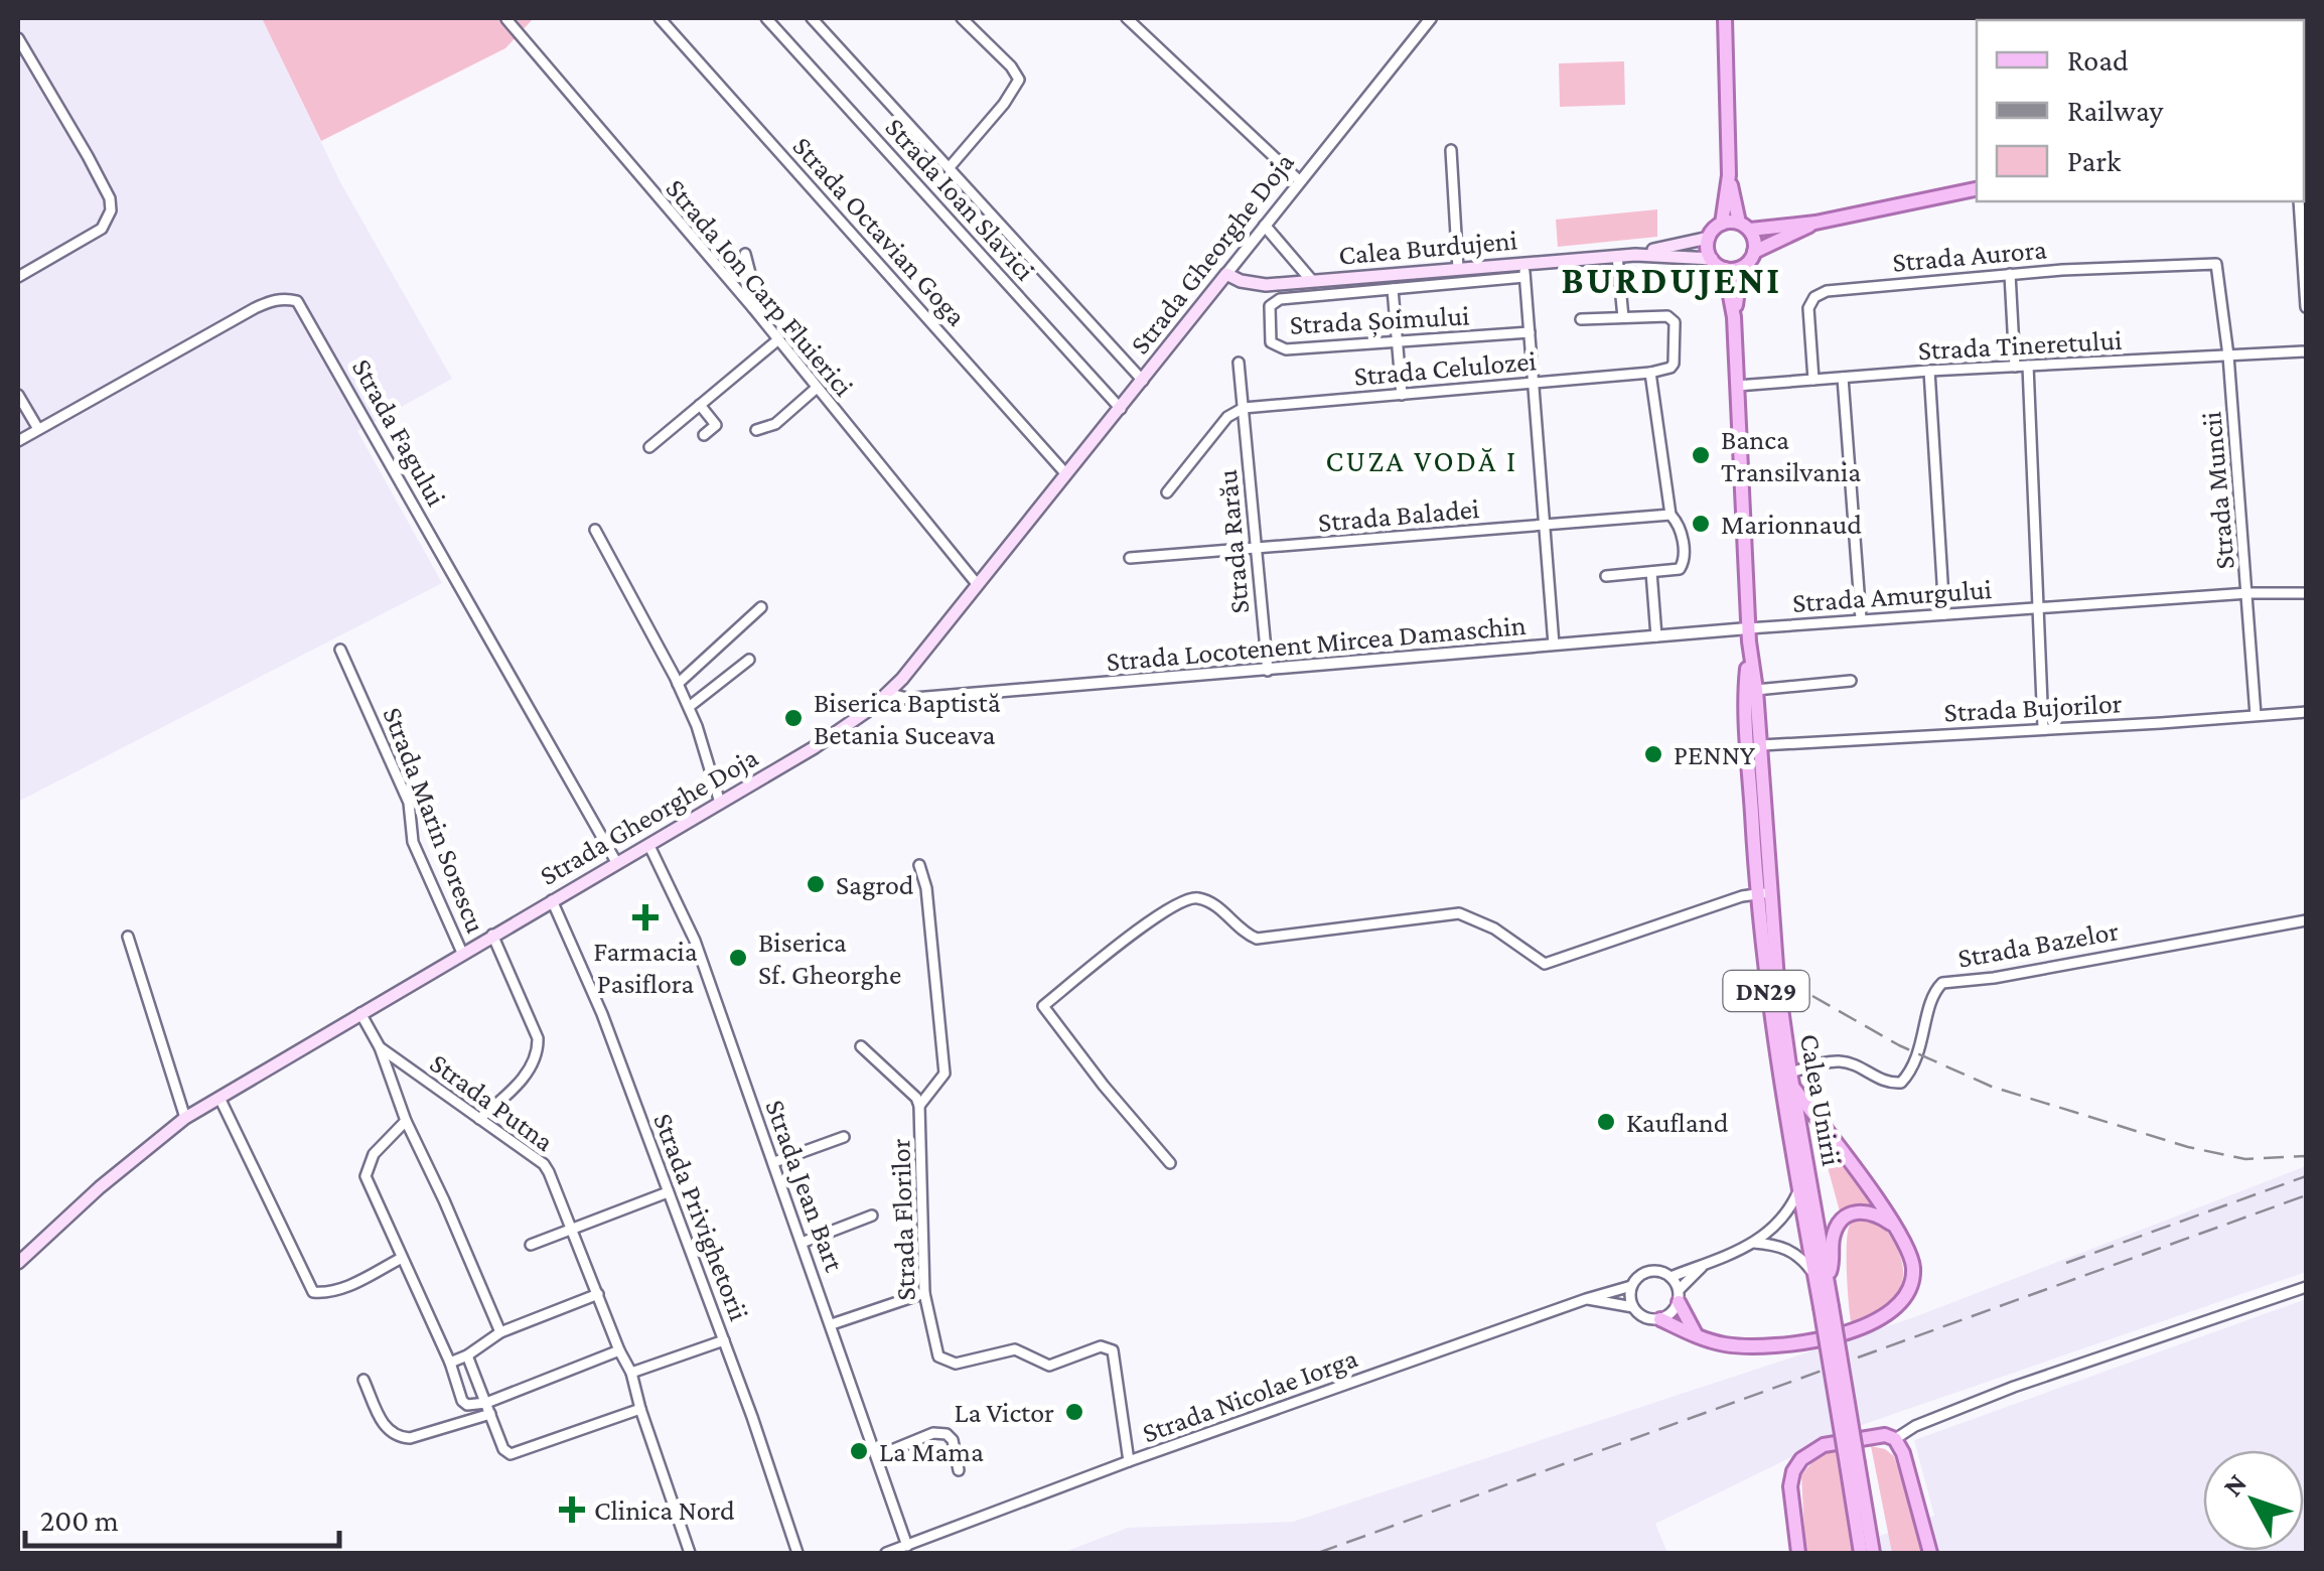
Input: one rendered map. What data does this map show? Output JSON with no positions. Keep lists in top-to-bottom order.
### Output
{
  "streets": {
    "main road": [
      "Calea Burdujeni",
      "Strada Gheorghe Doja",
      "DN29",
      "Calea Unirii"
    ],
    "street": [
      "Strada Ioan Slavici",
      "Strada Octavian Goga",
      "Strada Aurora",
      "Strada Ion Carp Fluierici",
      "Strada Șoimului",
      "Strada Tineretului",
      "Strada Celulozei",
      "Strada Fagului",
      "Strada Muncii",
      "Strada Baladei",
      "Strada Rarău",
      "Strada Amurgului",
      "Strada Locotenent Mircea Damaschin",
      "Strada Bujorilor",
      "Strada Marin Sorescu",
      "Strada Bazelor",
      "Strada Putna",
      "Strada Jean Bart",
      "Strada Privighetorii",
      "Strada Florilor",
      "Strada Nicolae Iorga"
    ]
  },
  "crossings": [
    ["Strada Ioan Slavici", "Strada Gheorghe Doja"],
    ["Strada Octavian Goga", "Strada Gheorghe Doja"],
    ["Calea Burdujeni", "Strada Gheorghe Doja"],
    ["Calea Burdujeni", "Calea Unirii"],
    ["Strada Gheorghe Doja", "Strada Ion Carp Fluierici"],
    ["Strada Gheorghe Doja", "Strada Fagului"],
    ["Strada Gheorghe Doja", "Strada Locotenent Mircea Damaschin"],
    ["Strada Gheorghe Doja", "Strada Marin Sorescu"],
    ["Strada Gheorghe Doja", "Strada Putna"],
    ["Strada Gheorghe Doja", "Strada Jean Bart"],
    ["Strada Gheorghe Doja", "Strada Privighetorii"],
    ["Strada Aurora", "Strada Tineretului"],
    ["Strada Aurora", "Strada Muncii"],
    ["Strada Tineretului", "Strada Muncii"],
    ["Strada Tineretului", "Calea Unirii"],
    ["Strada Celulozei", "Strada Rarău"],
    ["Strada Muncii", "Strada Amurgului"],
    ["Strada Muncii", "Strada Bujorilor"],
    ["Strada Baladei", "Strada Rarău"],
    ["Strada Rarău", "Strada Locotenent Mircea Damaschin"],
    ["Strada Amurgului", "Strada Locotenent Mircea Damaschin"],
    ["Strada Amurgului", "Calea Unirii"],
    ["Strada Locotenent Mircea Damaschin", "Calea Unirii"],
    ["Strada Bujorilor", "Calea Unirii"],
    ["Strada Bazelor", "Calea Unirii"],
    ["Calea Unirii", "Strada Nicolae Iorga"],
    ["Strada Jean Bart", "Strada Nicolae Iorga"],
    ["Strada Florilor", "Strada Nicolae Iorga"]
  ],
  "districts": ["BURDUJENI", "CUZA VODĂ I"],
  "places": {
    "other": [
      "Banca Transilvania",
      "Marionnaud",
      "Biserica Baptistă Betania Suceava",
      "PENNY",
      "Sagrod",
      "Biserica Sf. Gheorghe",
      "Kaufland",
      "La Victor",
      "La Mama"
    ],
    "health": ["Farmacia Pasiflora", "Clinica Nord"]
  },
  "legend": ["Road", "Railway", "Park"],
  "scale_bar": "200 m",
  "north": "top left"
}
